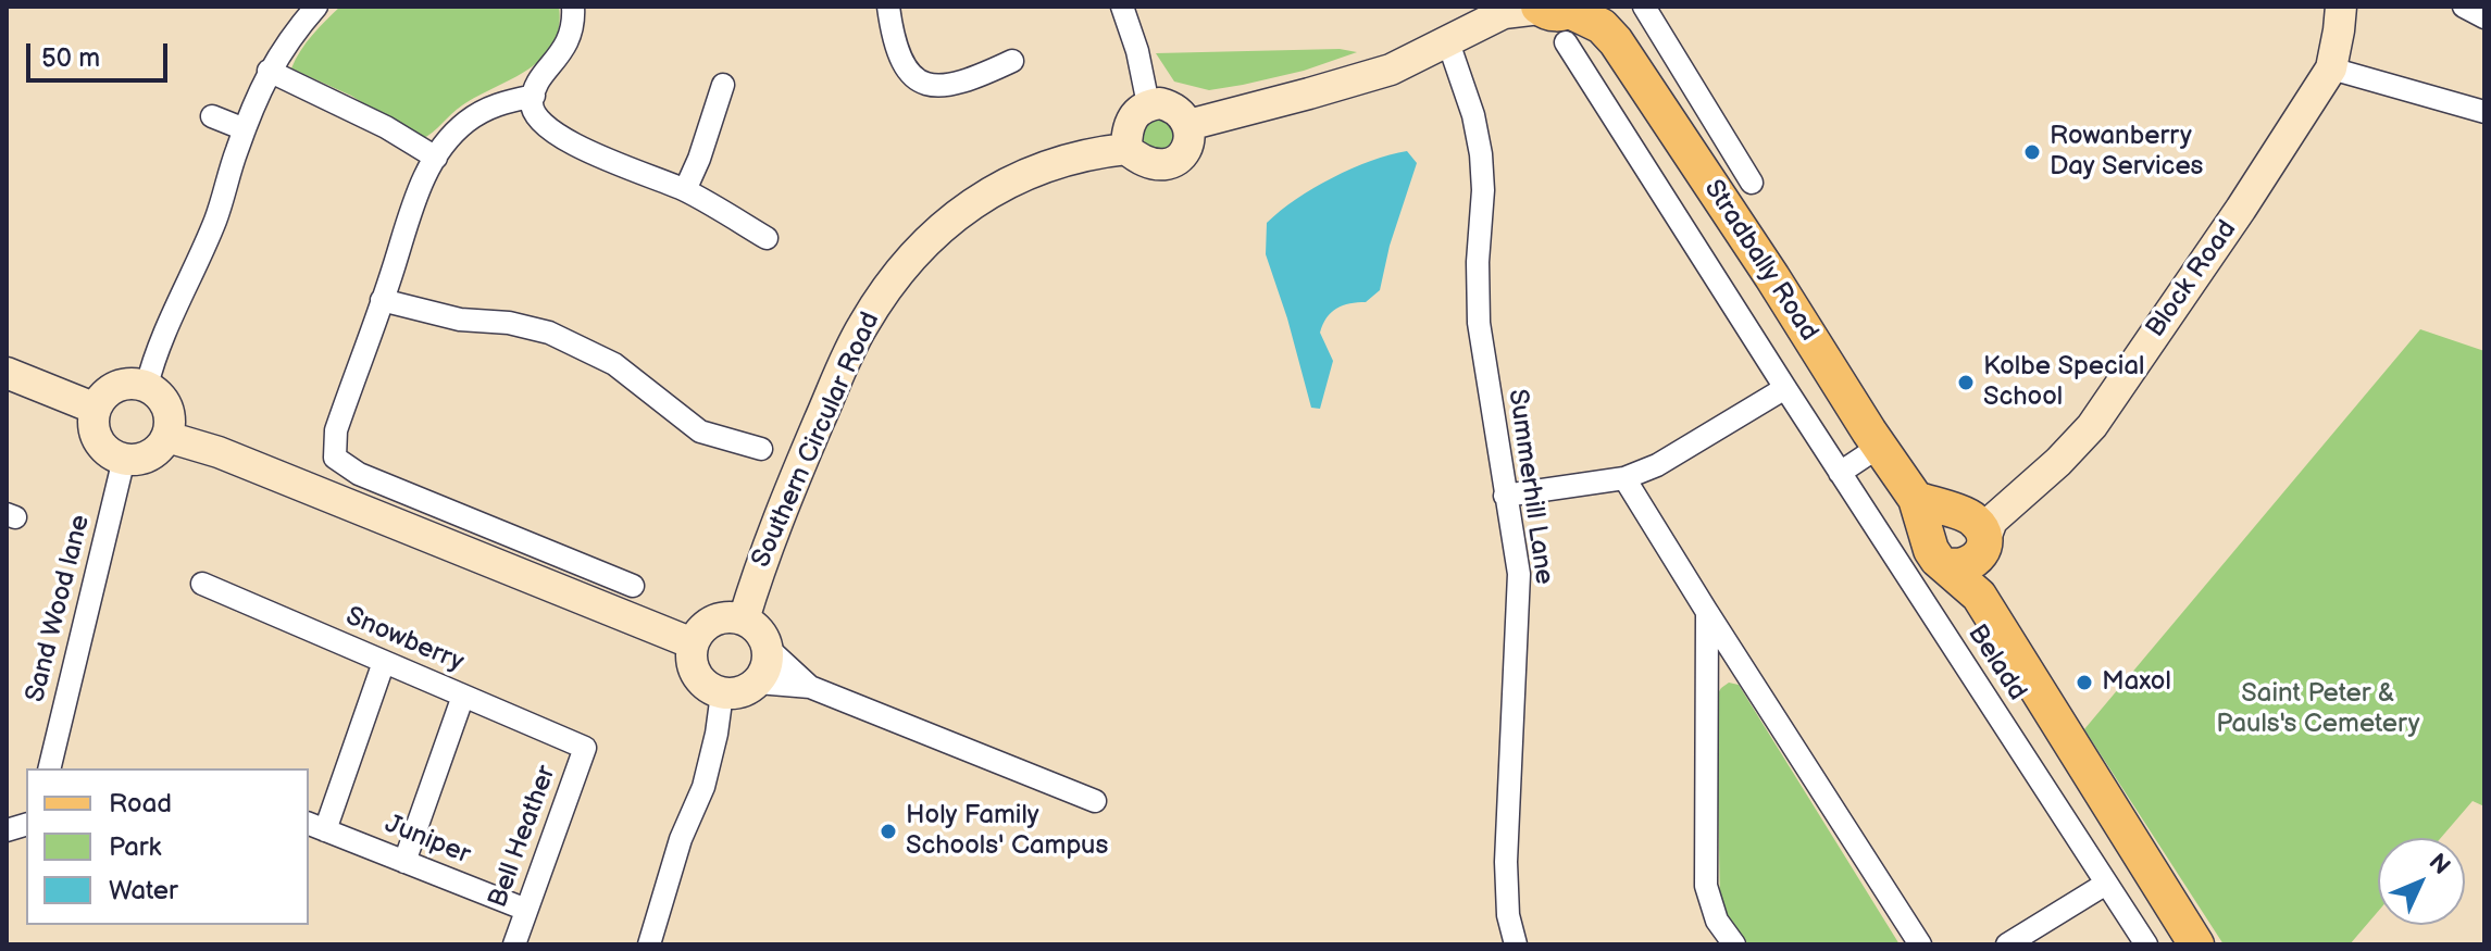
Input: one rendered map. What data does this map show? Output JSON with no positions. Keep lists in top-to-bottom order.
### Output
{
  "streets": {
    "main road": ["Stradbally Road", "Block Road", "Southern Circular Road"],
    "street": [
      "Summerhill Lane",
      "Sand Wood lane",
      "Snowberry",
      "Beladd",
      "Bell Heather",
      "Juniper"
    ]
  },
  "crossings": [
    ["Stradbally Road", "Block Road"],
    ["Stradbally Road", "Beladd"],
    ["Snowberry", "Bell Heather"],
    ["Bell Heather", "Juniper"]
  ],
  "parks": ["Saint Peter & Pauls's Cemetery"],
  "places": [
    "Rowanberry Day Services",
    "Kolbe Special School",
    "Maxol",
    "Holy Family Schools' Campus"
  ],
  "legend": ["Road", "Park", "Water"],
  "scale_bar": "50 m",
  "north": "top right"
}
